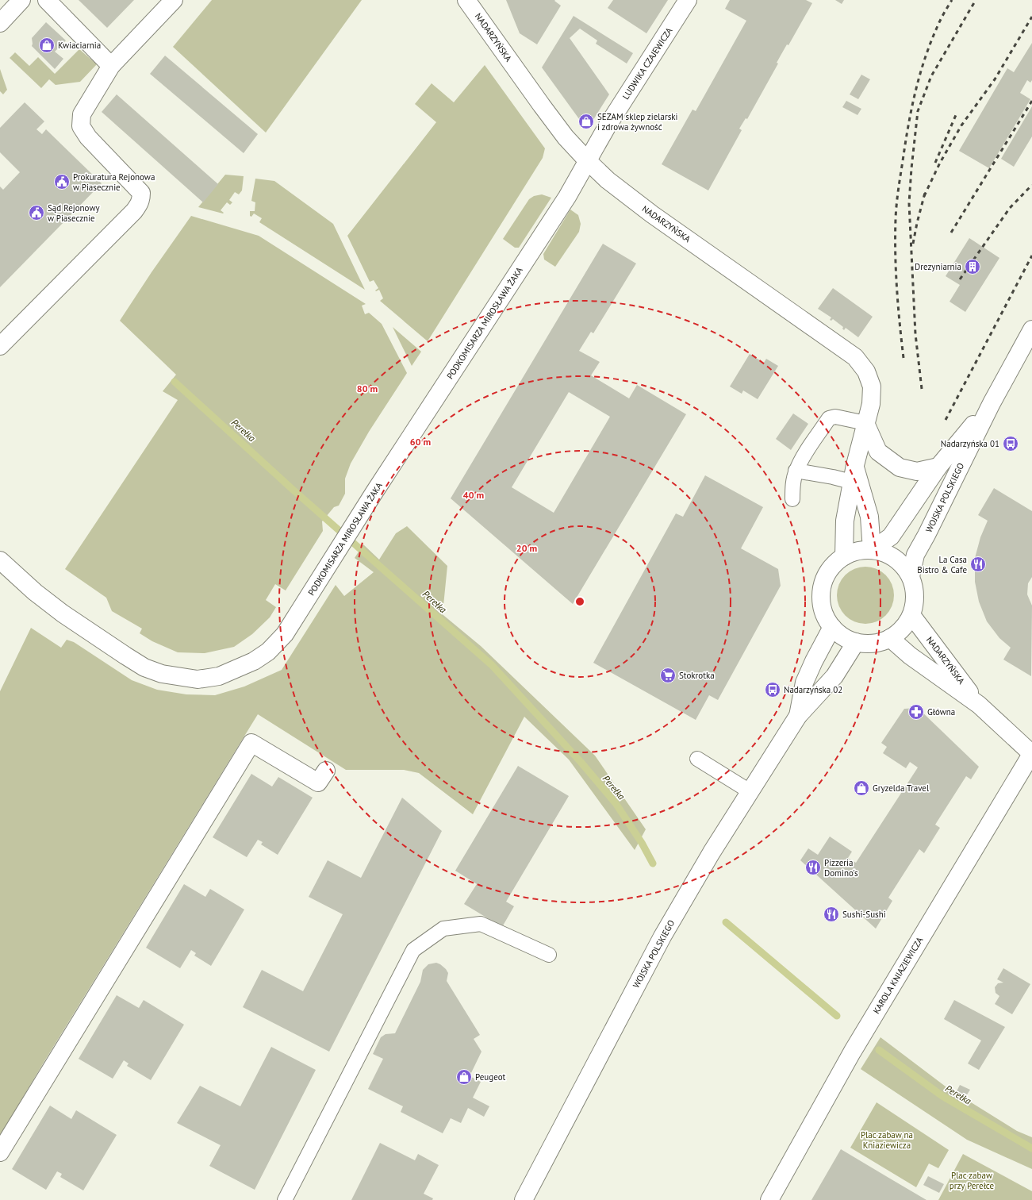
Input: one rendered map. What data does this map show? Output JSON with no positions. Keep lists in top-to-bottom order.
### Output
{
  "streets": {
    "street": [
      "NADARZYŃSKA",
      "LUDWIKA CZAJEWICZA",
      "PODKOMISARZA MIROSŁAWA ŻAKA",
      "WOJSKA POLSKIEGO",
      "KAROLA KNIAZIEWICZA"
    ]
  },
  "crossings": [
    ["NADARZYŃSKA", "LUDWIKA CZAJEWICZA"],
    ["NADARZYŃSKA", "PODKOMISARZA MIROSŁAWA ŻAKA"],
    ["NADARZYŃSKA", "WOJSKA POLSKIEGO"],
    ["NADARZYŃSKA", "KAROLA KNIAZIEWICZA"],
    ["LUDWIKA CZAJEWICZA", "PODKOMISARZA MIROSŁAWA ŻAKA"]
  ],
  "water": ["Perełka"],
  "parks": ["Plac zabaw na Kniaziewicza", "Plac zabaw przy Perełce"],
  "places": {
    "shop": [
      "Kwiaciarnia",
      "SEZAM sklep zielarski i zdrowa żywność",
      "Gryzelda Travel",
      "Peugeot"
    ],
    "public building": ["Prokuratura Rejonowa w Piasecznie", "Sąd Rejonowy w Piasecznie"],
    "building": ["Drezyniarnia"],
    "bus stop": ["Nadarzyńska 01", "Nadarzyńska 02"],
    "restaurant": ["La Casa Bistro & Cafe", "Pizzeria Domino's", "Sushi-Sushi"],
    "supermarket": ["Stokrotka"],
    "pharmacy": ["Główna"]
  },
  "rings": [
    "80 m",
    "60 m",
    "40 m",
    "20 m"
  ]
}
